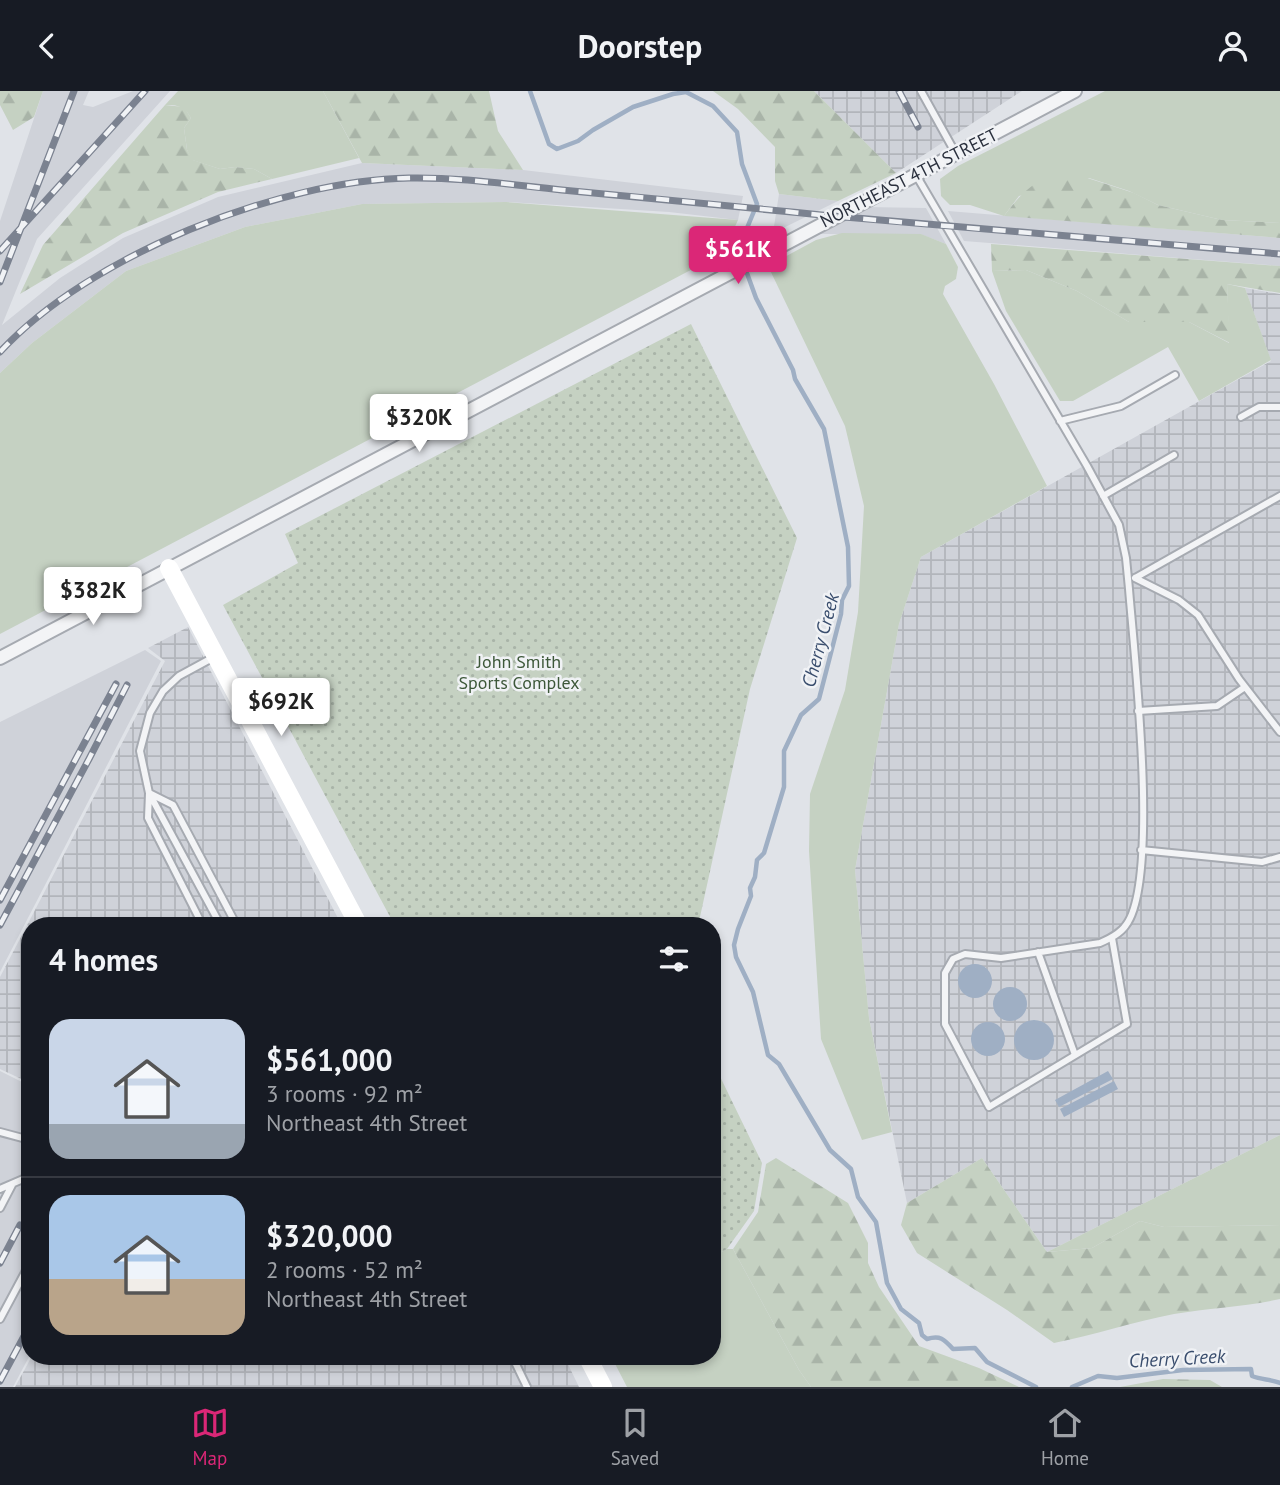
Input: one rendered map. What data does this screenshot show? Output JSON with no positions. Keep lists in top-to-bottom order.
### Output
{
  "streets": {
    "street": ["NORTHEAST 4TH STREET"]
  },
  "water": ["Cherry Creek"],
  "parks": ["John Smith Sports Complex"],
  "page": {
    "header": "Doorstep",
    "price": [
      "$561K",
      "$320K",
      "$382K",
      "$692K"
    ],
    "heading": "4 homes",
    "list": [
      {
        "name": "$561,000",
        "note": "3 rooms · 92 m² · Northeast 4th Street"
      },
      {
        "name": "$320,000",
        "note": "2 rooms · 52 m² · Northeast 4th Street"
      }
    ],
    "tabs": ["Map", "Saved", "Home"]
  }
}
